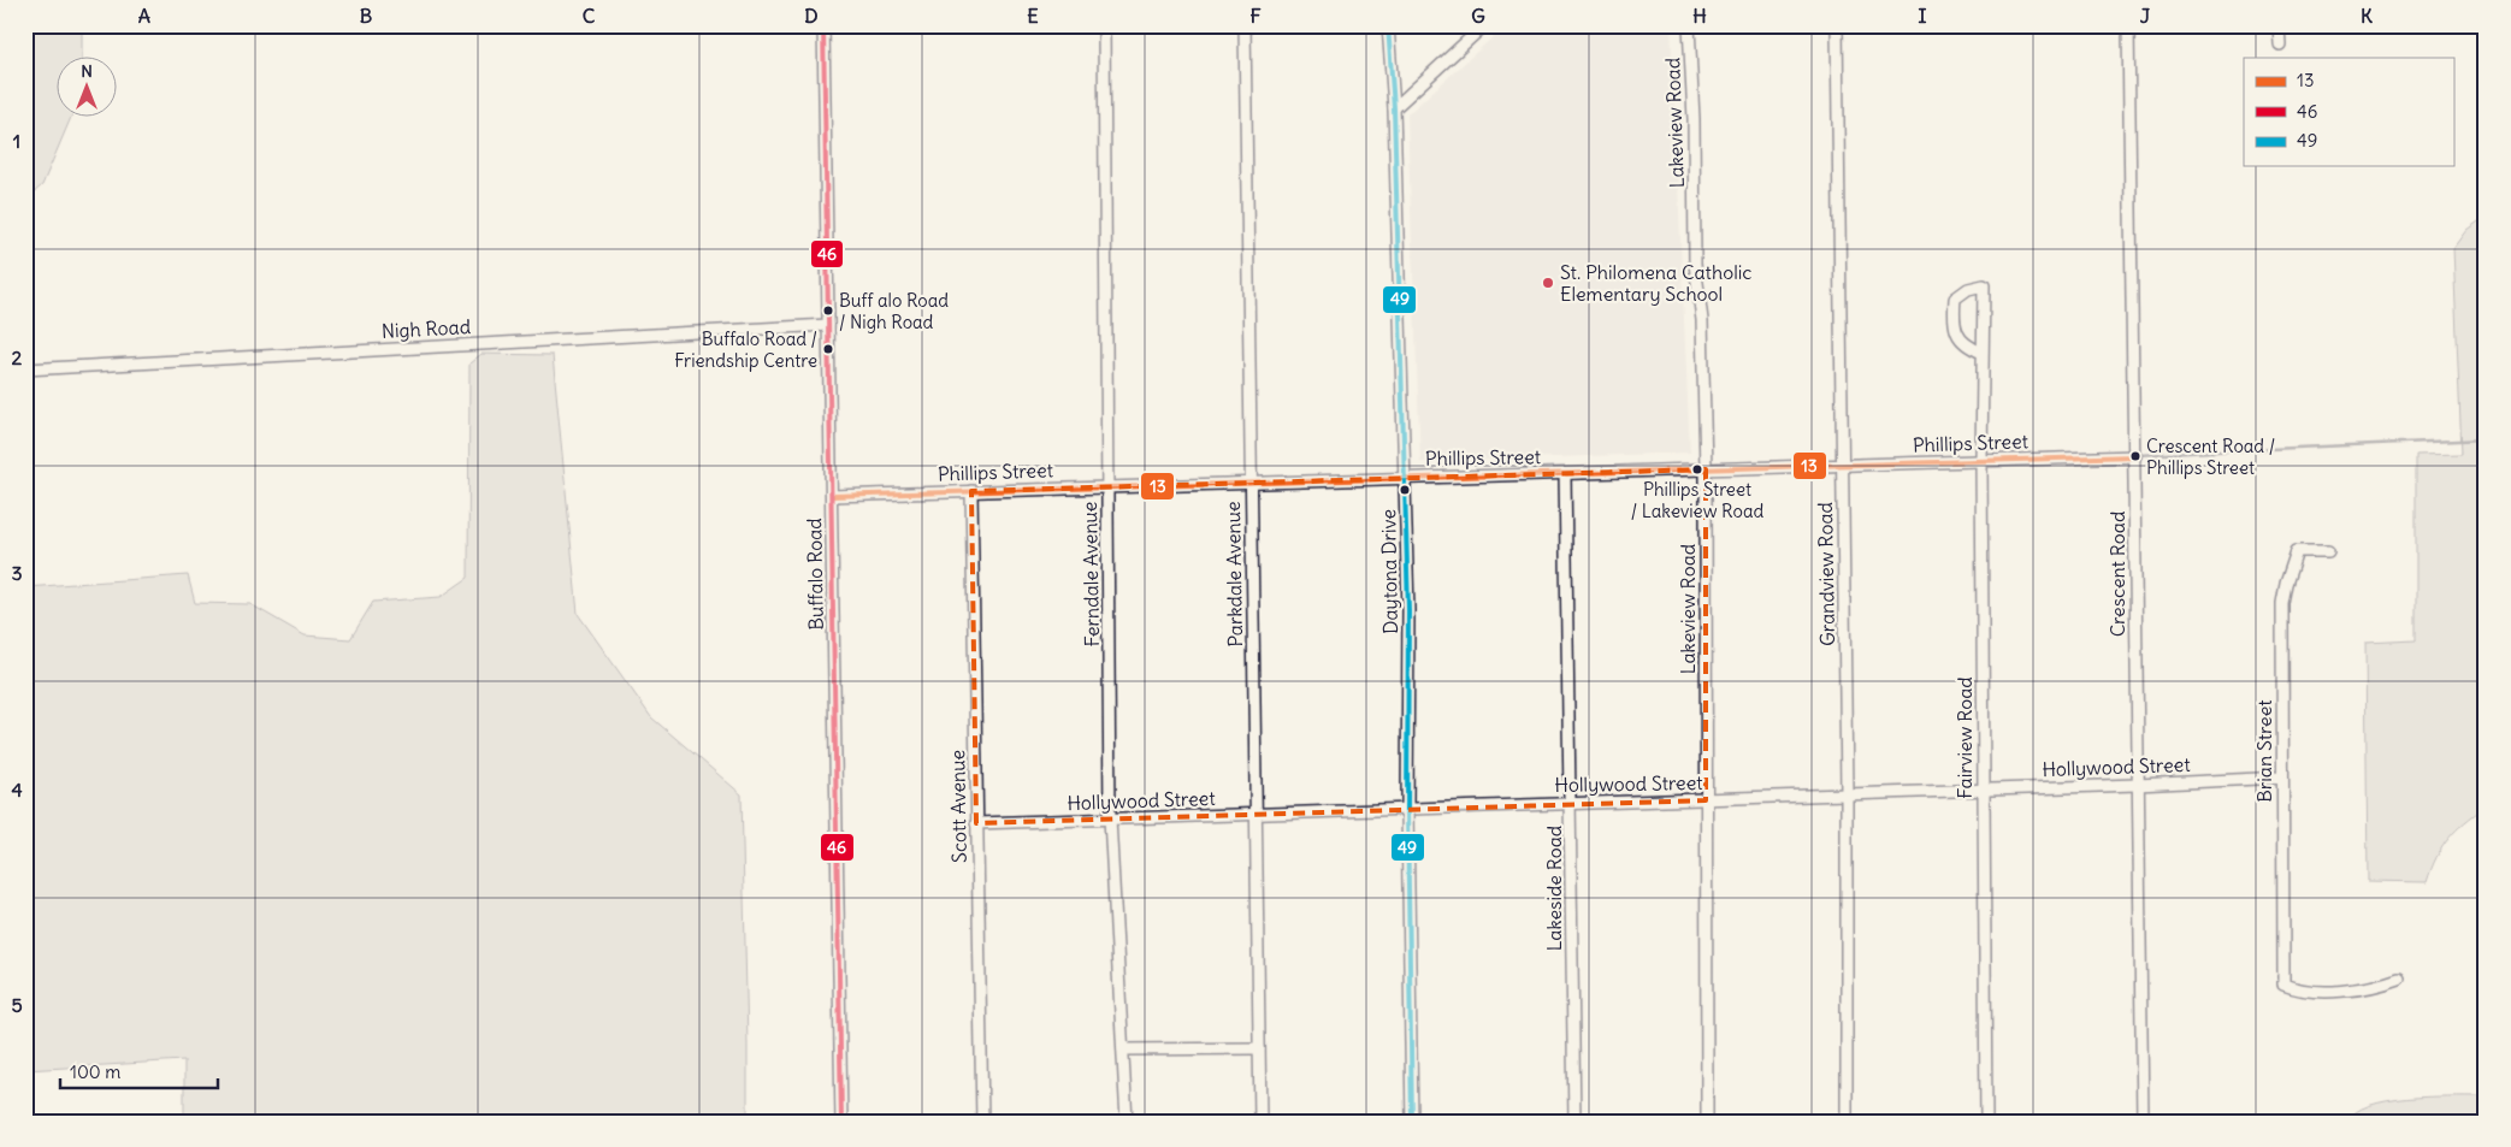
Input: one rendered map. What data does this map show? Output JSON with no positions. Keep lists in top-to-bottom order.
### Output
{
  "streets": {
    "street": [
      "Lakeview Road",
      "Nigh Road",
      "Phillips Street",
      "Daytona Drive",
      "Buffalo Road",
      "Ferndale Avenue",
      "Parkdale Avenue",
      "Grandview Road",
      "Crescent Road",
      "Fairview Road",
      "Brian Street",
      "Hollywood Street",
      "Scott Avenue",
      "Lakeside Road"
    ]
  },
  "crossings": [
    ["Lakeview Road", "Phillips Street"],
    ["Lakeview Road", "Hollywood Street"],
    ["Nigh Road", "Buffalo Road"],
    ["Phillips Street", "Daytona Drive"],
    ["Phillips Street", "Buffalo Road"],
    ["Phillips Street", "Ferndale Avenue"],
    ["Phillips Street", "Parkdale Avenue"],
    ["Phillips Street", "Grandview Road"],
    ["Phillips Street", "Crescent Road"],
    ["Phillips Street", "Fairview Road"],
    ["Phillips Street", "Scott Avenue"],
    ["Phillips Street", "Lakeside Road"],
    ["Daytona Drive", "Hollywood Street"],
    ["Ferndale Avenue", "Hollywood Street"],
    ["Parkdale Avenue", "Hollywood Street"],
    ["Grandview Road", "Hollywood Street"],
    ["Crescent Road", "Hollywood Street"],
    ["Fairview Road", "Hollywood Street"],
    ["Brian Street", "Hollywood Street"],
    ["Hollywood Street", "Scott Avenue"],
    ["Hollywood Street", "Lakeside Road"]
  ],
  "places": [
    "St. Philomena Catholic Elementary School",
    "Buff alo Road / Nigh Road",
    "Buffalo Road / Friendship Centre",
    "Crescent Road / Phillips Street",
    "Phillips Street / Lakeview Road"
  ],
  "lines": ["transit line 46", "transit line 49", "transit line 13"],
  "legend": ["13", "46", "49"],
  "scale_bar": "100 m",
  "north": "top",
  "grid": {
    "columns": [
      "A",
      "B",
      "C",
      "D",
      "E",
      "F",
      "G",
      "H",
      "I",
      "J",
      "K"
    ],
    "rows": [
      "1",
      "2",
      "3",
      "4",
      "5"
    ]
  }
}
